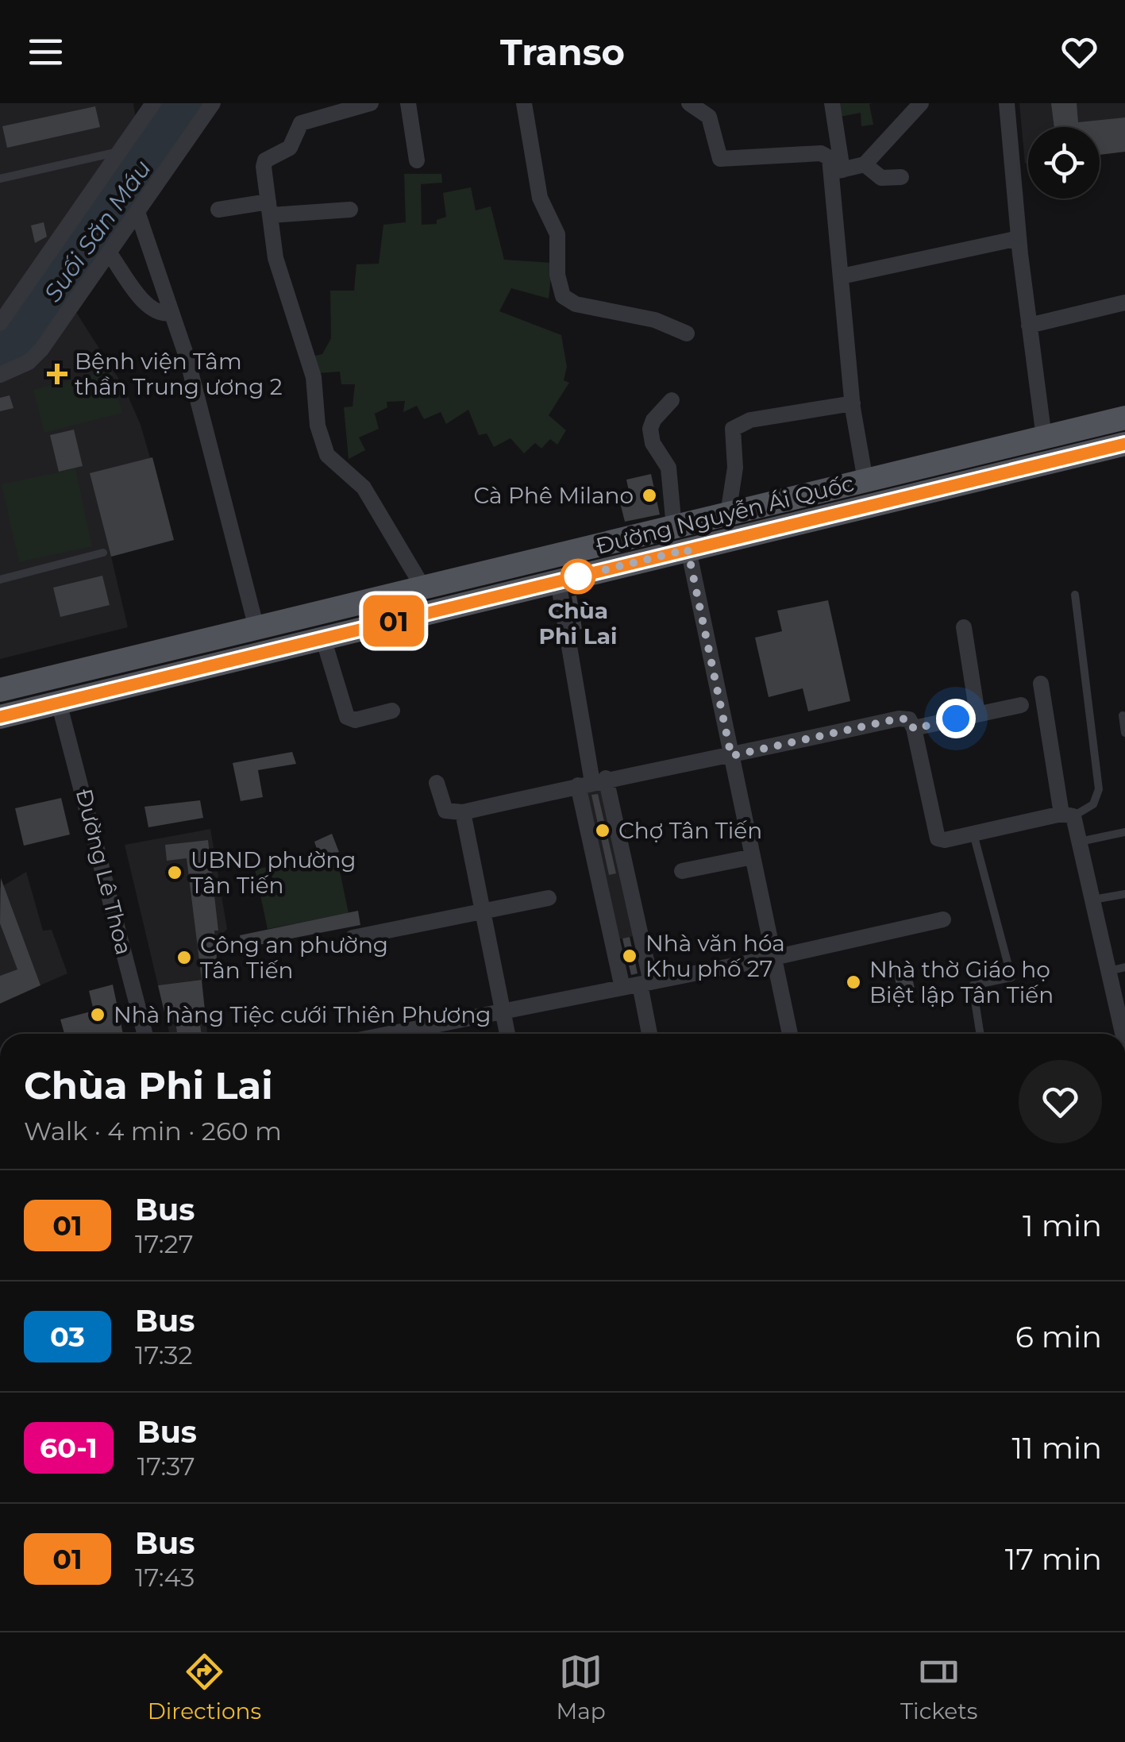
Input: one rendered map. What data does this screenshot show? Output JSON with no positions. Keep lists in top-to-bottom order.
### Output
{
  "streets": {
    "main road": ["Đường Nguyễn Ái Quốc"],
    "street": ["Đường Lê Thoa"]
  },
  "crossings": [
    ["Đường Nguyễn Ái Quốc", "Đường Lê Thoa"]
  ],
  "water": ["Suối Săn Máu"],
  "places": {
    "health": ["Bệnh viện Tâm thần Trung ương 2"],
    "other": [
      "Cà Phê Milano",
      "Chùa Phi Lai",
      "Chợ Tân Tiến",
      "UBND phường Tân Tiến",
      "Nhà văn hóa Khu phố 27",
      "Công an phường Tân Tiến",
      "Nhà thờ Giáo họ Biệt lập Tân Tiến",
      "Nhà hàng Tiệc cưới Thiên Phương"
    ]
  },
  "lines": ["bus line 01"],
  "page": {
    "header": "Transo",
    "on_map": "01",
    "heading": ["Chùa Phi Lai", "Walk · 4 min · 260 m"],
    "list": [
      {
        "mark": "01",
        "name": "Bus",
        "note": "17:27",
        "value": "1 min"
      },
      {
        "mark": "03",
        "name": "Bus",
        "note": "17:32",
        "value": "6 min"
      },
      {
        "mark": "60-1",
        "name": "Bus",
        "note": "17:37",
        "value": "11 min"
      },
      {
        "mark": "01",
        "name": "Bus",
        "note": "17:43",
        "value": "17 min"
      }
    ],
    "tabs": ["Directions", "Map", "Tickets"]
  }
}
